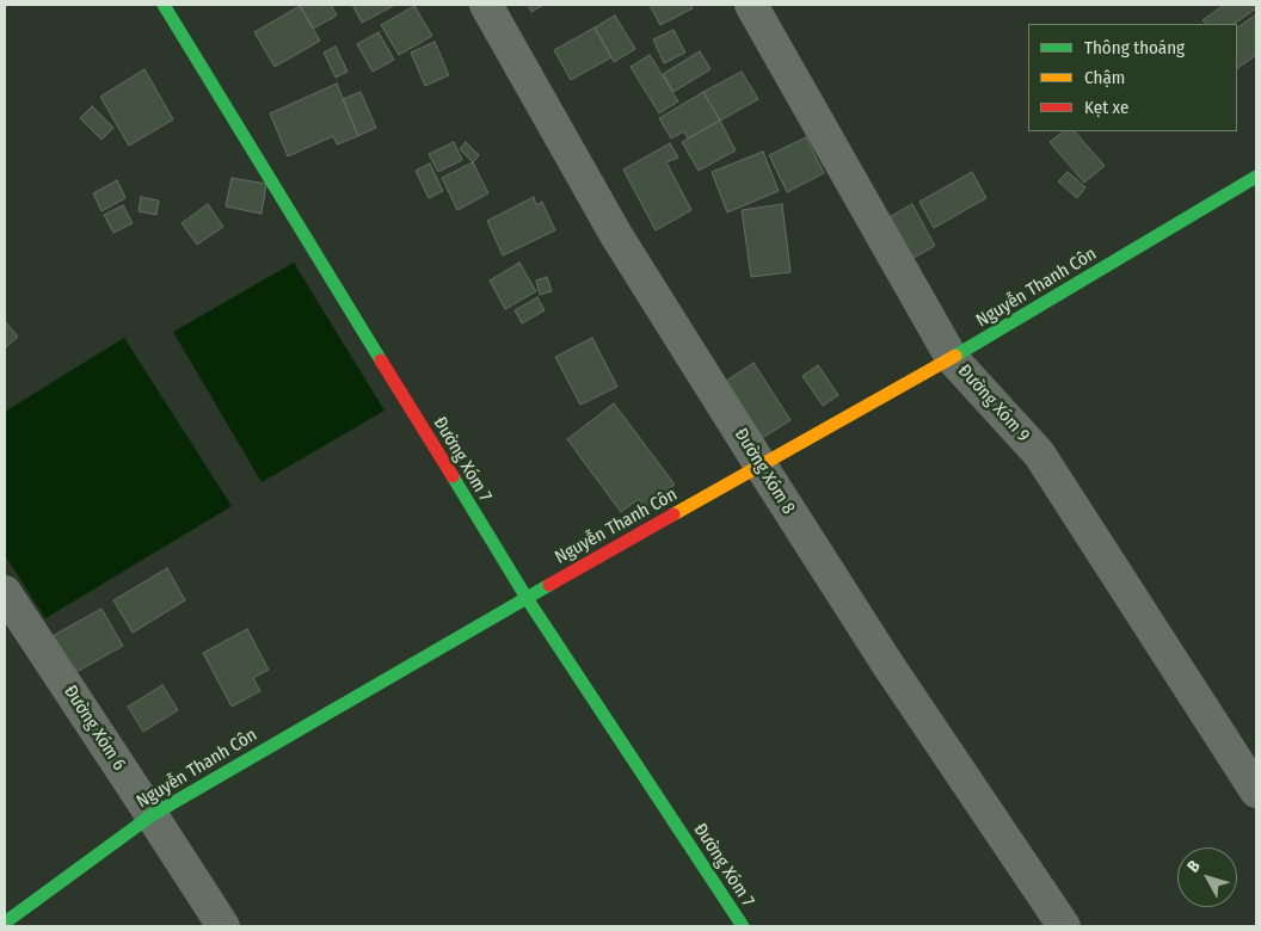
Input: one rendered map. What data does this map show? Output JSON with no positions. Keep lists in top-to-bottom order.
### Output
{
  "streets": {
    "street": [
      "Nguyễn Thanh Côn",
      "Đường Xóm 9",
      "Đường Xóm 7",
      "Đường Xóm 8",
      "Đường Xóm 6"
    ]
  },
  "crossings": [
    ["Nguyễn Thanh Côn", "Đường Xóm 9"],
    ["Nguyễn Thanh Côn", "Đường Xóm 7"],
    ["Nguyễn Thanh Côn", "Đường Xóm 8"],
    ["Nguyễn Thanh Côn", "Đường Xóm 6"]
  ],
  "legend": ["Thông thoáng", "Chậm", "Kẹt xe"],
  "north": "top left"
}
